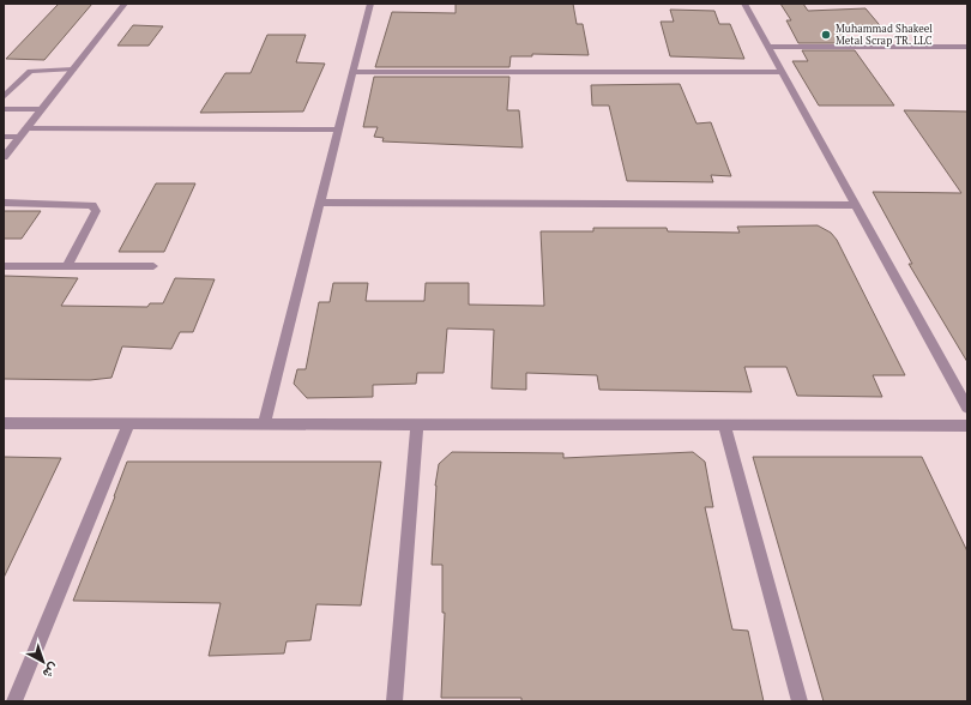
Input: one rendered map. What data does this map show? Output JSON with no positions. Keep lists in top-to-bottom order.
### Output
{
  "places": ["Muhammad Shakeel Metal Scrap TR. LLC"],
  "north": "bottom right"
}
